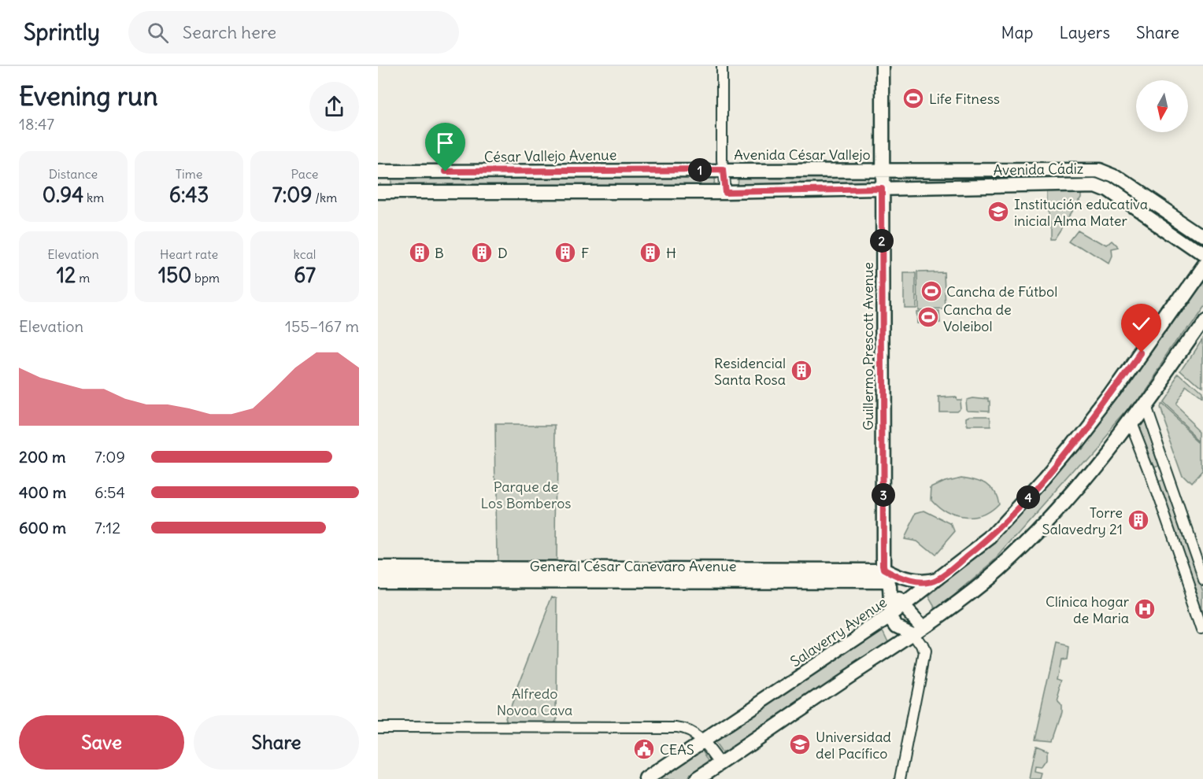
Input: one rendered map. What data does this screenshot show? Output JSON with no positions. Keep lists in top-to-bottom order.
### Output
{
  "streets": {
    "main road": [
      "Avenida César Vallejo",
      "César Vallejo Avenue",
      "Avenida Cádiz",
      "Guillermo Prescott Avenue",
      "General César Canevaro Avenue",
      "Salaverry Avenue"
    ]
  },
  "crossings": [
    ["Avenida César Vallejo", "César Vallejo Avenue"],
    ["Avenida César Vallejo", "Avenida Cádiz"],
    ["Avenida César Vallejo", "Guillermo Prescott Avenue"],
    ["Avenida Cádiz", "Guillermo Prescott Avenue"],
    ["Guillermo Prescott Avenue", "General César Canevaro Avenue"]
  ],
  "parks": ["Parque de Los Bomberos", "Alfredo Novoa Cava"],
  "places": {
    "sports": ["Life Fitness", "Cancha de Fútbol", "Cancha de Voleibol"],
    "school or university": ["Institución educativa inicial Alma Mater", "Universidad del Pacífico"],
    "building": [
      "B",
      "D",
      "F",
      "H",
      "Residencial Santa Rosa",
      "Torre Salavedry 21"
    ],
    "hospital": ["Clínica hogar de Maria"],
    "public building": ["CEAS"]
  },
  "north": "bottom",
  "page": {
    "header": "Sprintly",
    "search": "Search here",
    "nav": ["Map", "Layers", "Share"],
    "heading": ["Evening run", "18:47"],
    "stats": [
      ["Distance", "0.94 km"],
      ["Time", "6:43"],
      ["Pace", "7:09 /km"],
      ["Elevation", "12 m"],
      ["Heart rate", "150 bpm"],
      ["kcal", "67"]
    ],
    "pins": [
      "1",
      "2",
      "3",
      "4"
    ],
    "chart": ["Elevation", "155–167 m"],
    "list": [
      {
        "name": "200 m",
        "note": "7:09"
      },
      {
        "name": "400 m",
        "note": "6:54"
      },
      {
        "name": "600 m",
        "note": "7:12"
      }
    ],
    "buttons": ["Save", "Share"]
  }
}
